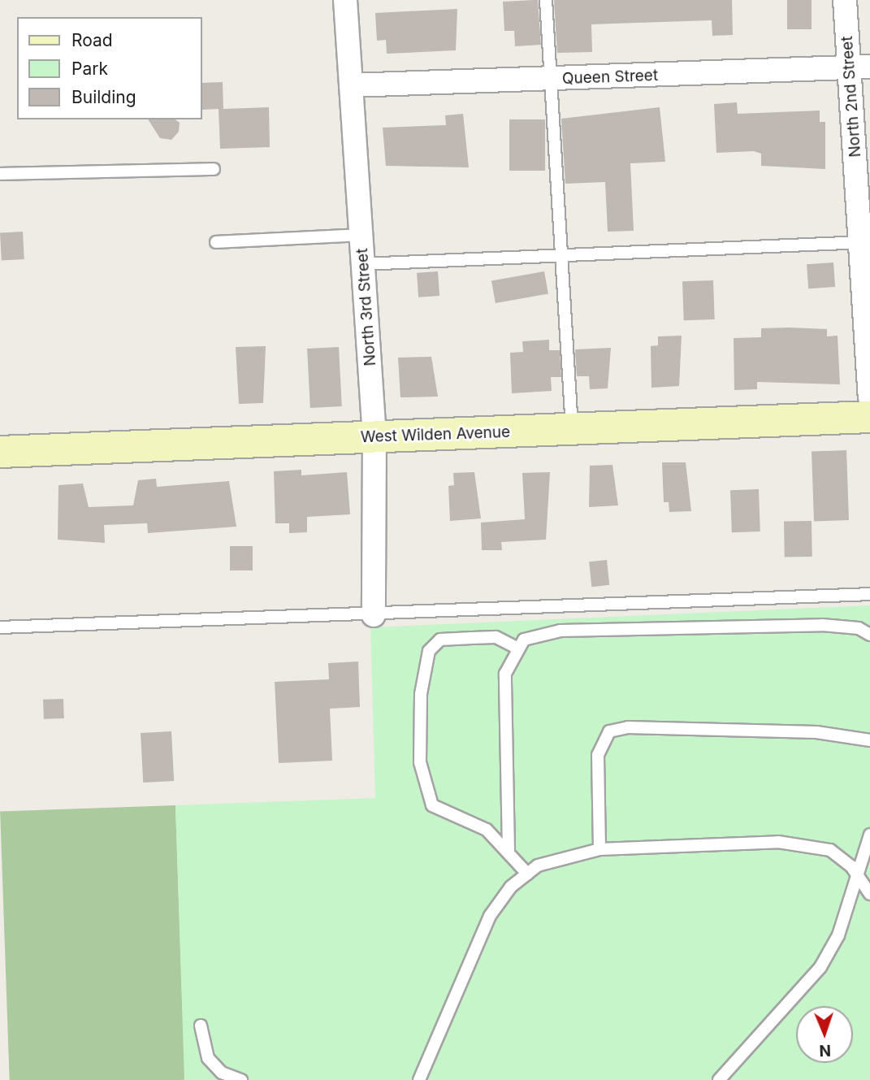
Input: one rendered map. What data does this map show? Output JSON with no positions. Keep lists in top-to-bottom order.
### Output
{
  "streets": {
    "street": [
      "Queen Street",
      "North 2nd Street",
      "North 3rd Street",
      "West Wilden Avenue"
    ]
  },
  "crossings": [
    ["Queen Street", "North 2nd Street"],
    ["Queen Street", "North 3rd Street"],
    ["North 3rd Street", "West Wilden Avenue"]
  ],
  "legend": ["Road", "Park", "Building"],
  "north": "bottom"
}
